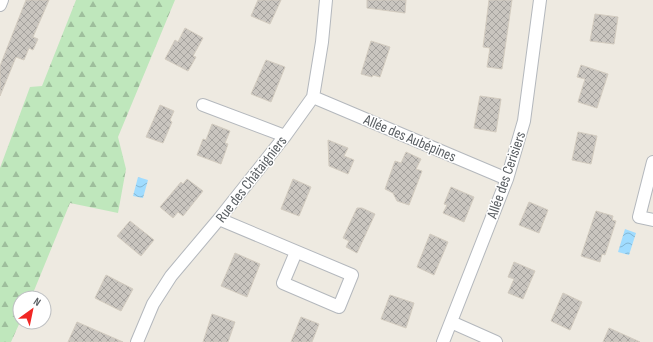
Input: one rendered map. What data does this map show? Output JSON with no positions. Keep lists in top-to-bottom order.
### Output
{
  "streets": {
    "street": ["Allée des Aubépines", "Allée des Cerisiers", "Rue des Châtaigniers"]
  },
  "crossings": [
    ["Allée des Aubépines", "Allée des Cerisiers"],
    ["Allée des Aubépines", "Rue des Châtaigniers"]
  ],
  "north": "top right"
}
